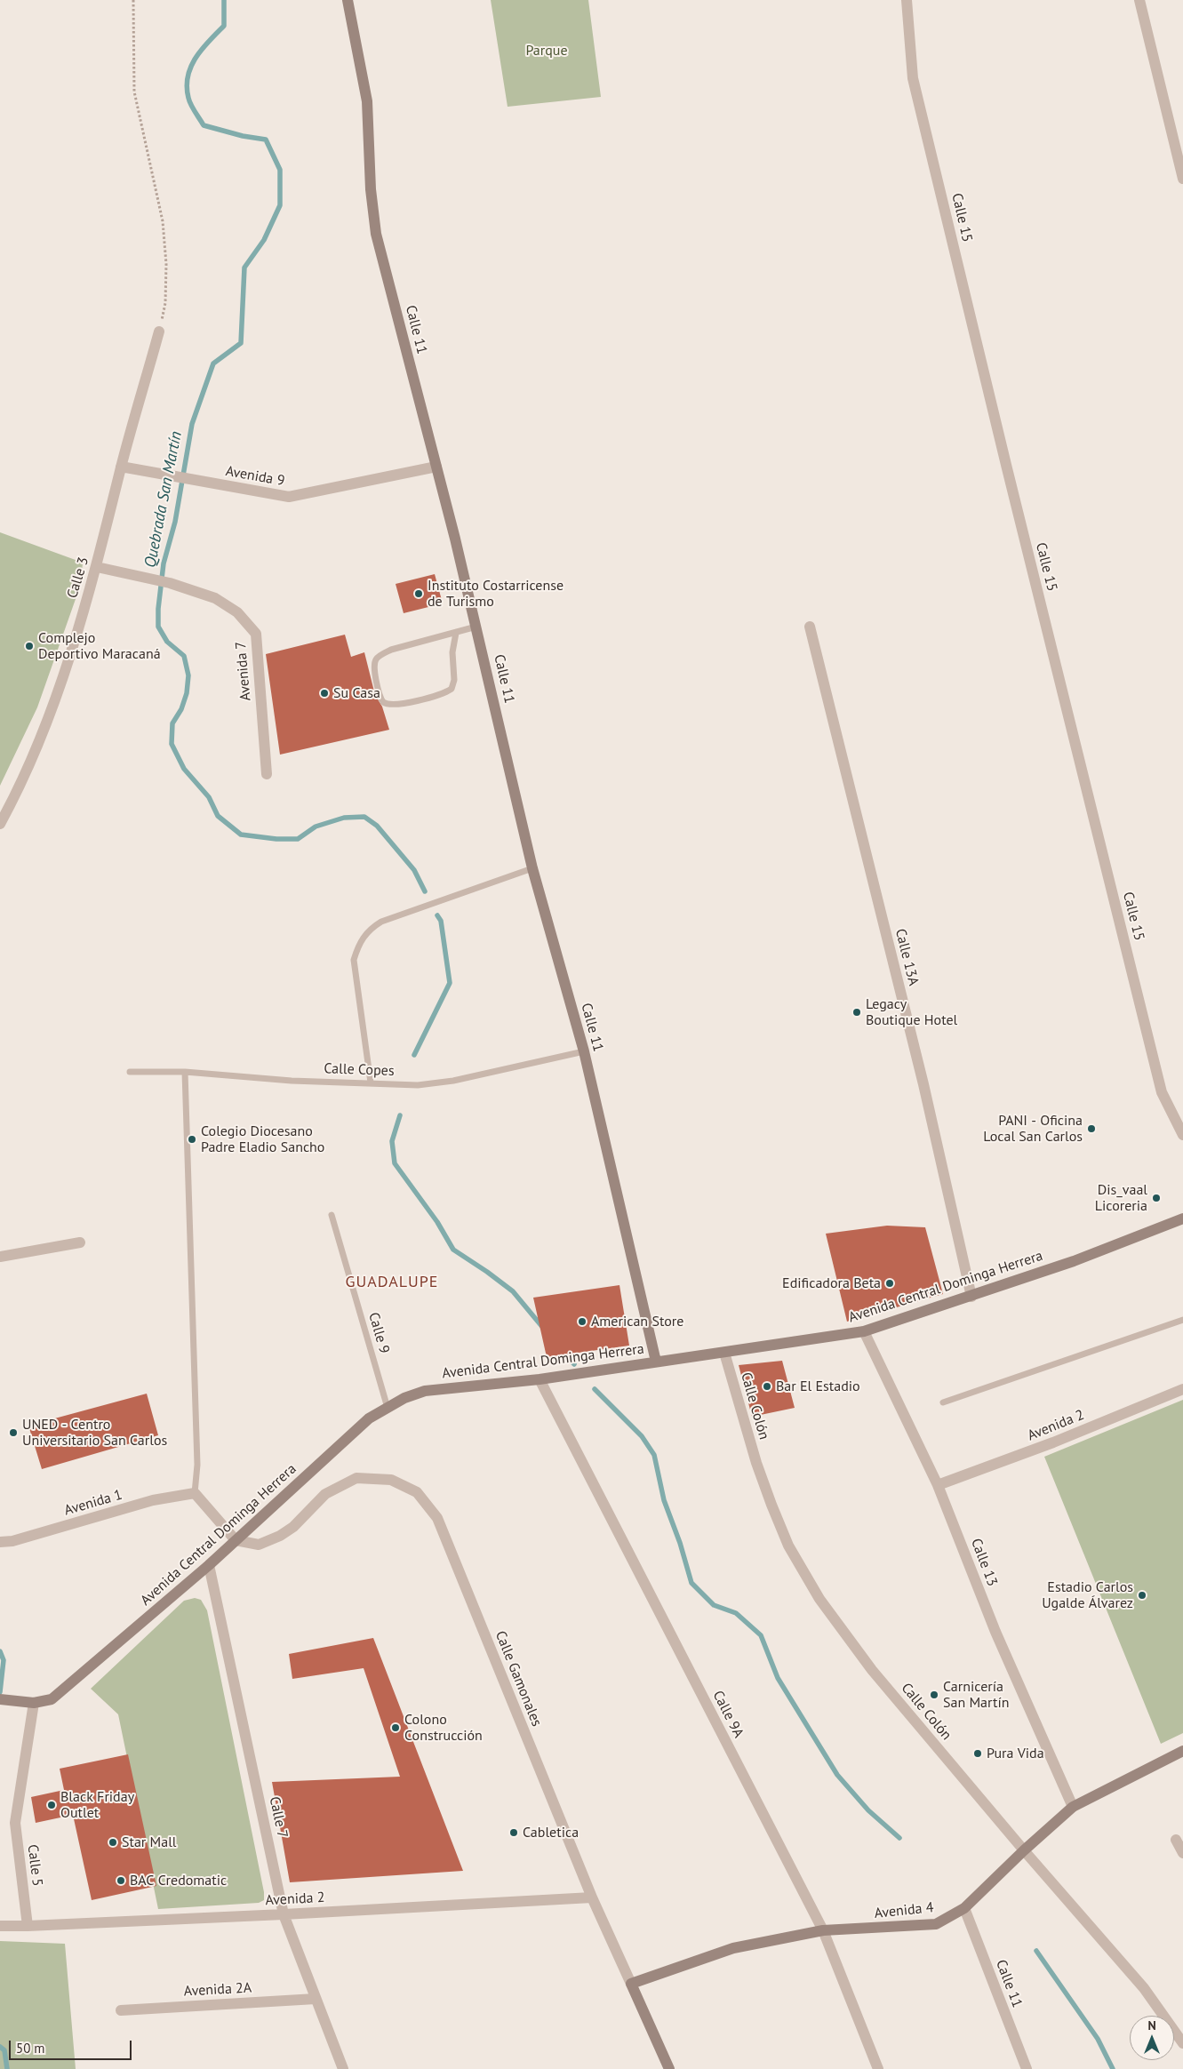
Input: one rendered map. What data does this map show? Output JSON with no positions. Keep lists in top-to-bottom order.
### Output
{
  "streets": {
    "street": [
      "Calle 15",
      "Calle 11",
      "Avenida 9",
      "Calle 3",
      "Avenida 7",
      "Calle 13A",
      "Avenida Central Dominga Herrera",
      "Calle Colón",
      "Avenida 2",
      "Avenida 1",
      "Calle 13",
      "Calle Gamonales",
      "Calle 9A",
      "Calle 7",
      "Calle 5",
      "Avenida 4",
      "Avenida 2A"
    ],
    "lane": ["Calle Copes", "Calle 9"]
  },
  "crossings": [
    ["Calle 11", "Avenida 9"],
    ["Calle 11", "Calle Copes"],
    ["Calle 11", "Avenida Central Dominga Herrera"],
    ["Calle 11", "Avenida 4"],
    ["Avenida 9", "Calle 3"],
    ["Calle 3", "Avenida 7"],
    ["Calle 13A", "Avenida Central Dominga Herrera"],
    ["Avenida Central Dominga Herrera", "Calle 9"],
    ["Avenida Central Dominga Herrera", "Calle Colón"],
    ["Avenida Central Dominga Herrera", "Calle 13"],
    ["Avenida Central Dominga Herrera", "Calle Gamonales"],
    ["Avenida Central Dominga Herrera", "Calle 9A"],
    ["Avenida Central Dominga Herrera", "Calle 7"],
    ["Avenida Central Dominga Herrera", "Calle 5"],
    ["Calle Colón", "Avenida 4"],
    ["Avenida 2", "Calle 13"],
    ["Avenida 2", "Calle Gamonales"],
    ["Avenida 2", "Calle 7"],
    ["Avenida 2", "Calle 5"],
    ["Calle 13", "Avenida 4"],
    ["Calle Gamonales", "Avenida 4"],
    ["Calle 9A", "Avenida 4"],
    ["Calle 7", "Avenida 2A"]
  ],
  "districts": ["GUADALUPE"],
  "water": ["Quebrada San Martín"],
  "parks": ["Parque"],
  "places": [
    "Instituto Costarricense de Turismo",
    "Complejo Deportivo Maracaná",
    "Su Casa",
    "Legacy Boutique Hotel",
    "PANI - Oficina Local San Carlos",
    "Colegio Diocesano Padre Eladio Sancho",
    "Dis_vaal Licoreria",
    "Edificadora Beta",
    "American Store",
    "Bar El Estadio",
    "UNED - Centro Universitario San Carlos",
    "Estadio Carlos Ugalde Álvarez",
    "Carnicería San Martín",
    "Colono Construcción",
    "Pura Vida",
    "Black Friday Outlet",
    "Cabletica",
    "Star Mall",
    "BAC Credomatic"
  ],
  "scale_bar": "50 m",
  "north": "top"
}
